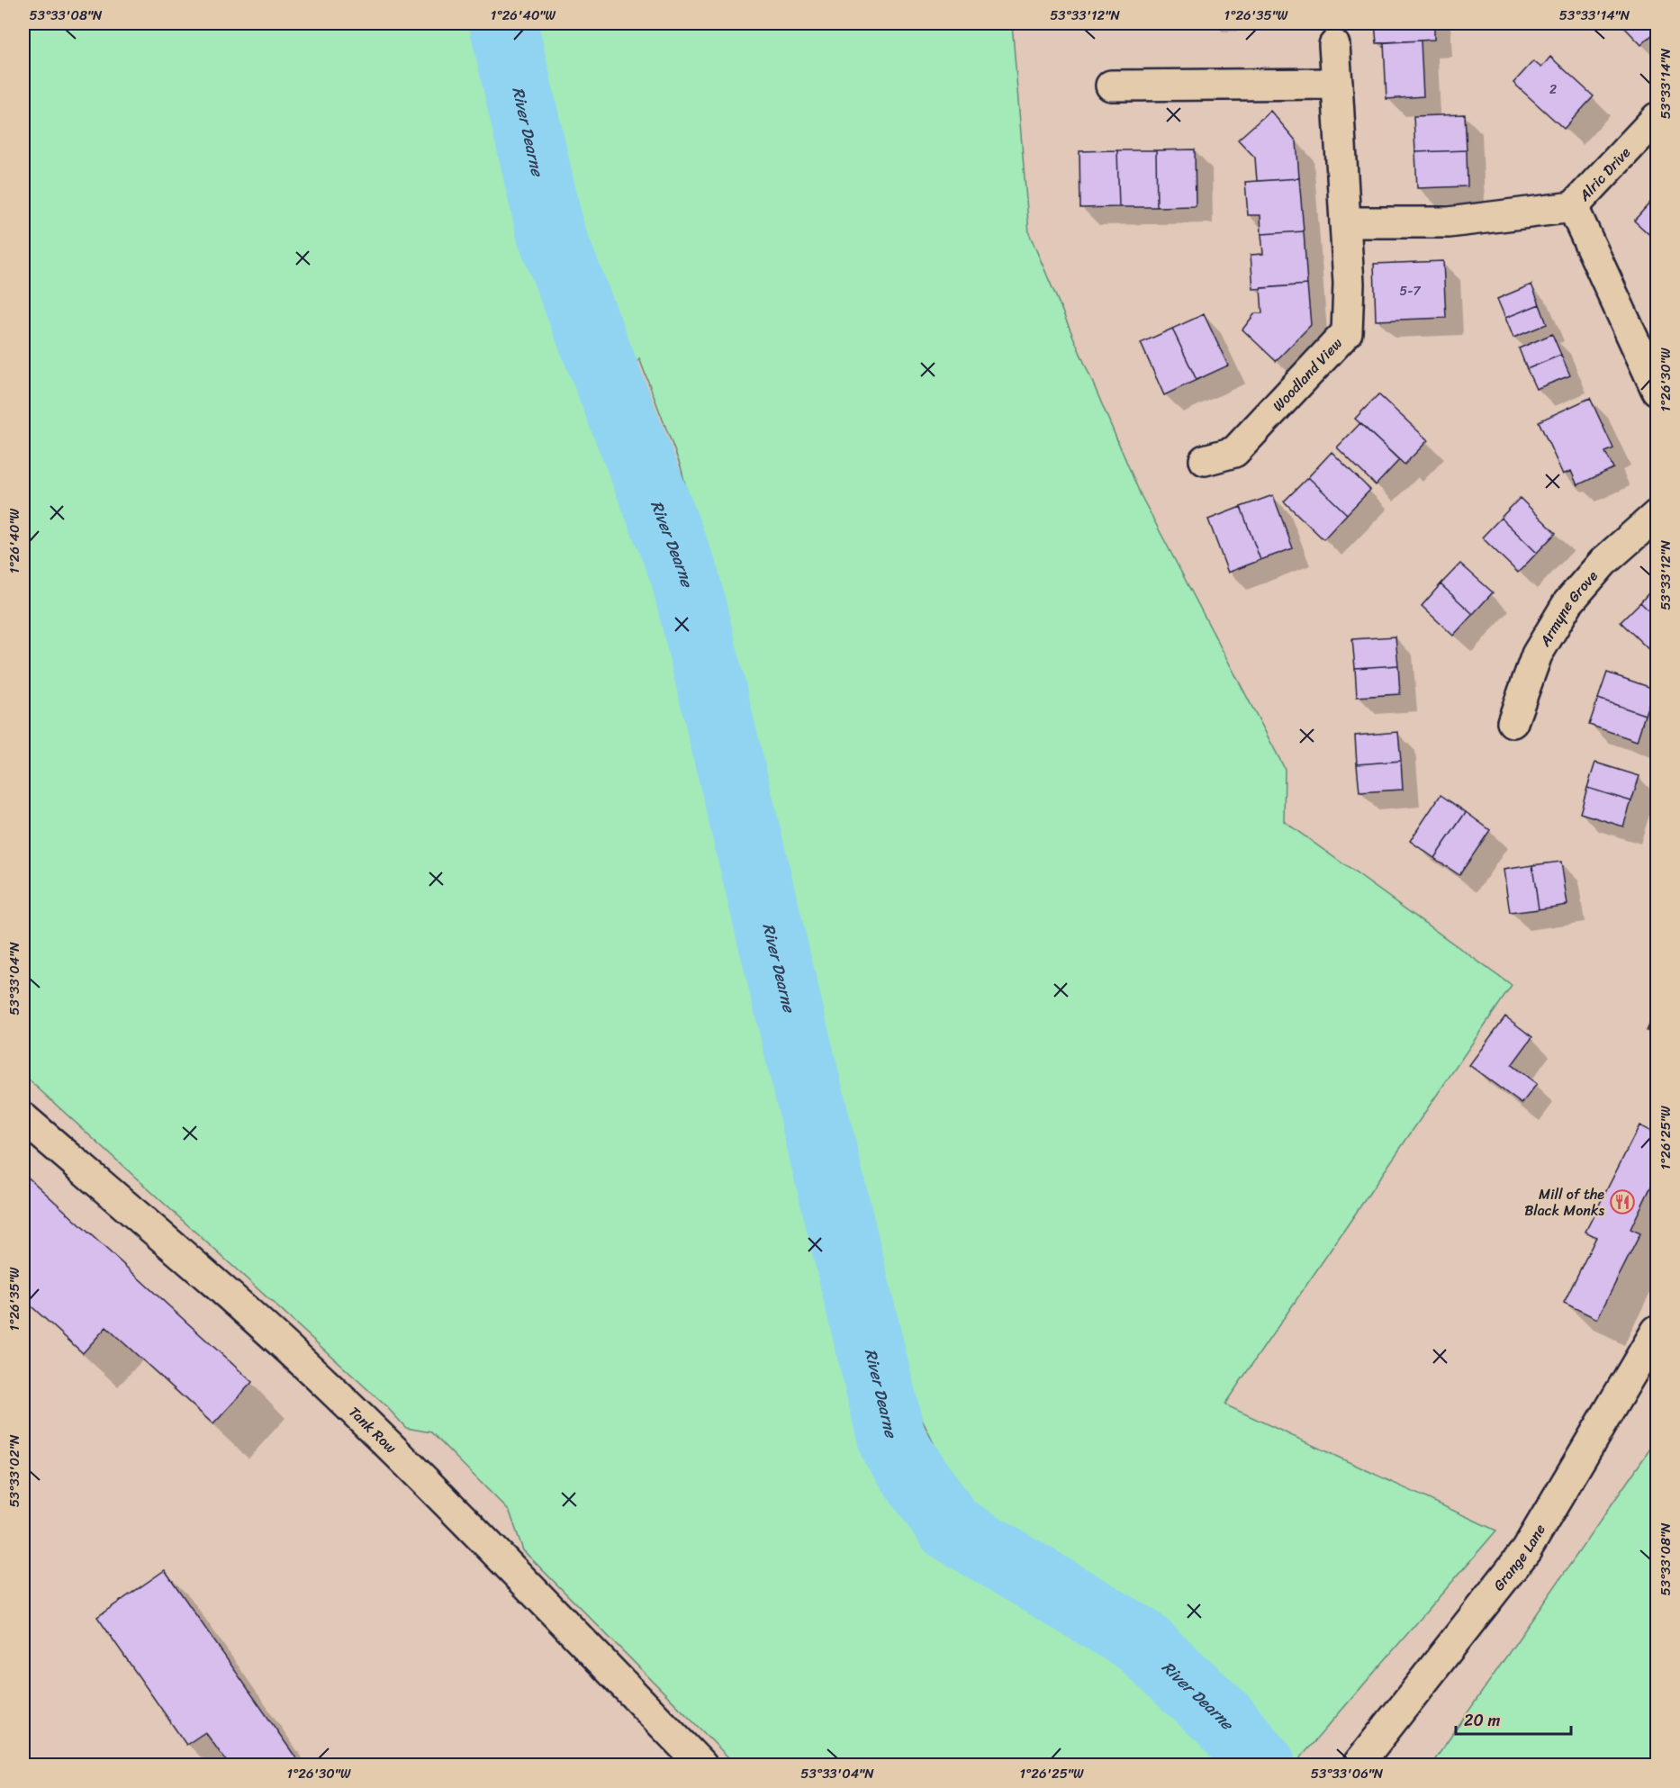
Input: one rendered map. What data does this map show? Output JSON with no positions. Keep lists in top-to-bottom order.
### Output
{
  "streets": {
    "main road": [
      "Alric Drive",
      "Woodland View",
      "Armyne Grove",
      "Tank Row",
      "Grange Lane"
    ]
  },
  "water": ["River Dearne"],
  "places": {
    "restaurant": ["Mill of the Black Monks"]
  },
  "house_numbers": ["2", "5-7"],
  "scale_bar": "20 m",
  "coordinates": [
    "53°33'08\"N",
    "1°26'40\"W",
    "53°33'12\"N",
    "1°26'35\"W",
    "53°33'14\"N",
    "1°26'30\"W",
    "53°33'04\"N",
    "1°26'25\"W",
    "53°33'02\"N",
    "53°33'06\"N"
  ]
}
